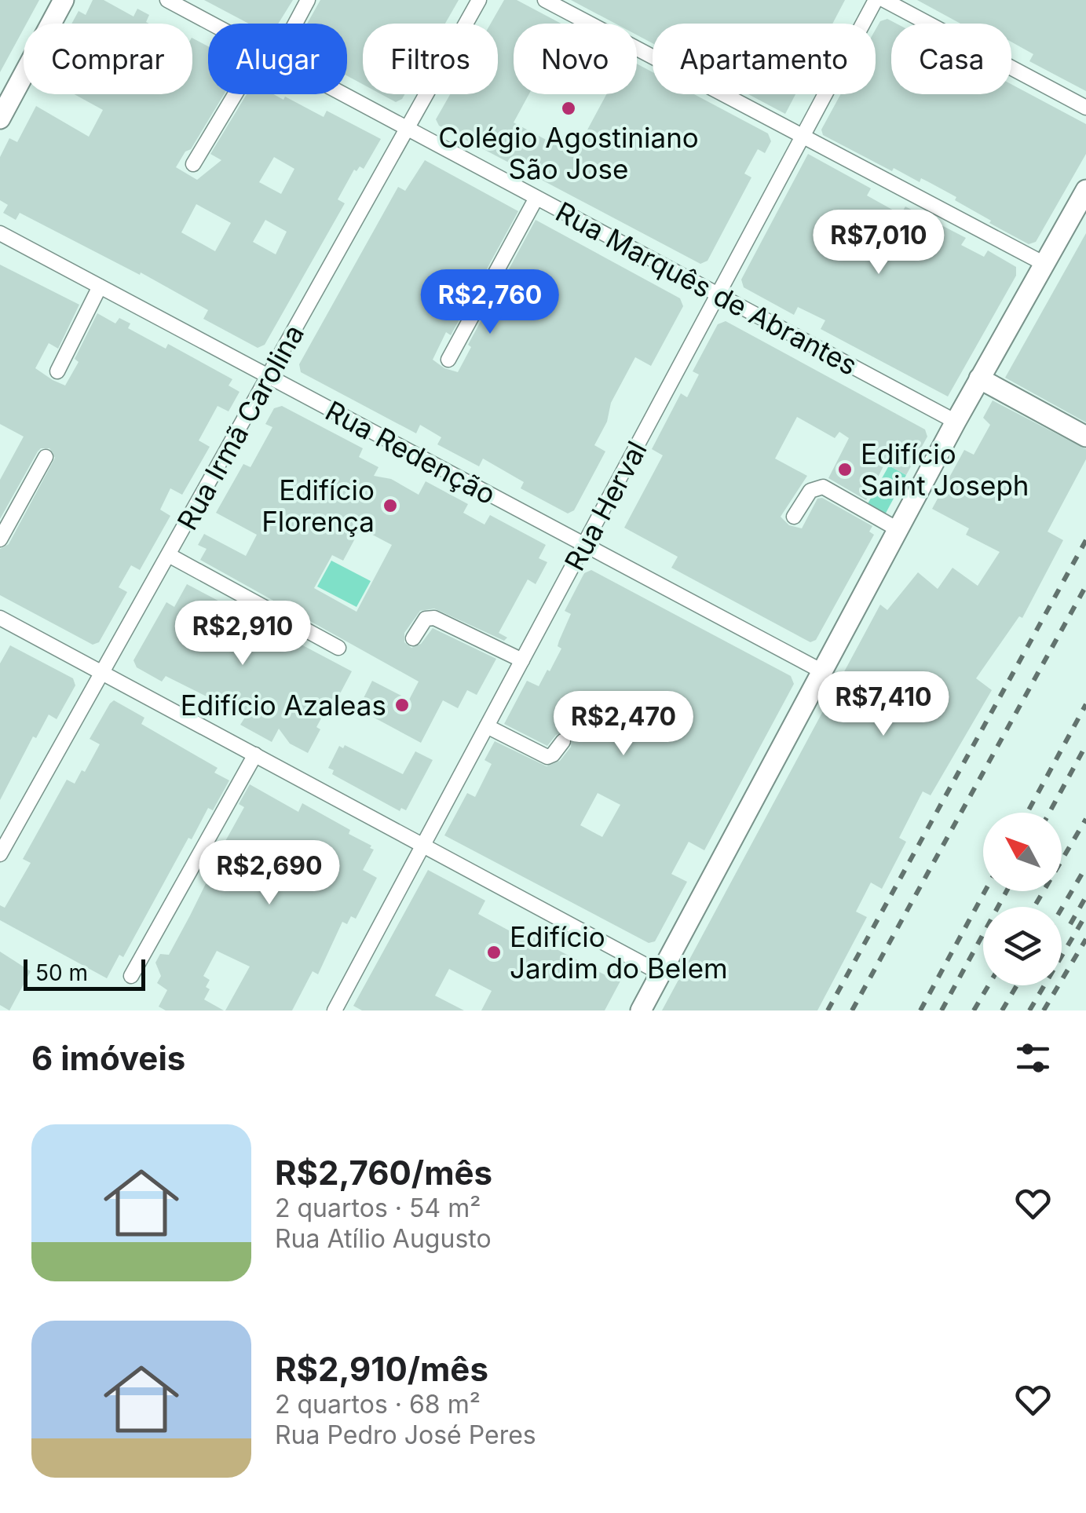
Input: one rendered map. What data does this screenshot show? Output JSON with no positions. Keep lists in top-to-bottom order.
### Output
{
  "streets": {
    "street": [
      "Rua Marquês de Abrantes",
      "Rua Irmã Carolina",
      "Rua Redenção",
      "Rua Herval"
    ]
  },
  "crossings": [
    ["Rua Marquês de Abrantes", "Rua Irmã Carolina"],
    ["Rua Marquês de Abrantes", "Rua Herval"],
    ["Rua Irmã Carolina", "Rua Redenção"],
    ["Rua Redenção", "Rua Herval"]
  ],
  "places": [
    "Colégio Agostiniano São Jose",
    "Edifício Saint Joseph",
    "Edifício Florença",
    "Edifício Azaleas",
    "Edifício Jardim do Belem"
  ],
  "scale_bar": "50 m",
  "north": "top left",
  "page": {
    "chip": [
      "Comprar",
      "Alugar",
      "Filtros",
      "Novo",
      "Apartamento",
      "Casa"
    ],
    "price": [
      "R$7,010",
      "R$2,760",
      "R$2,910",
      "R$7,410",
      "R$2,470",
      "R$2,690"
    ],
    "scale": "50 m",
    "heading": "6 imóveis",
    "list": [
      {
        "name": "R$2,760/mês",
        "note": "2 quartos · 54 m² · Rua Atílio Augusto"
      },
      {
        "name": "R$2,910/mês",
        "note": "2 quartos · 68 m² · Rua Pedro José Peres"
      }
    ]
  }
}
